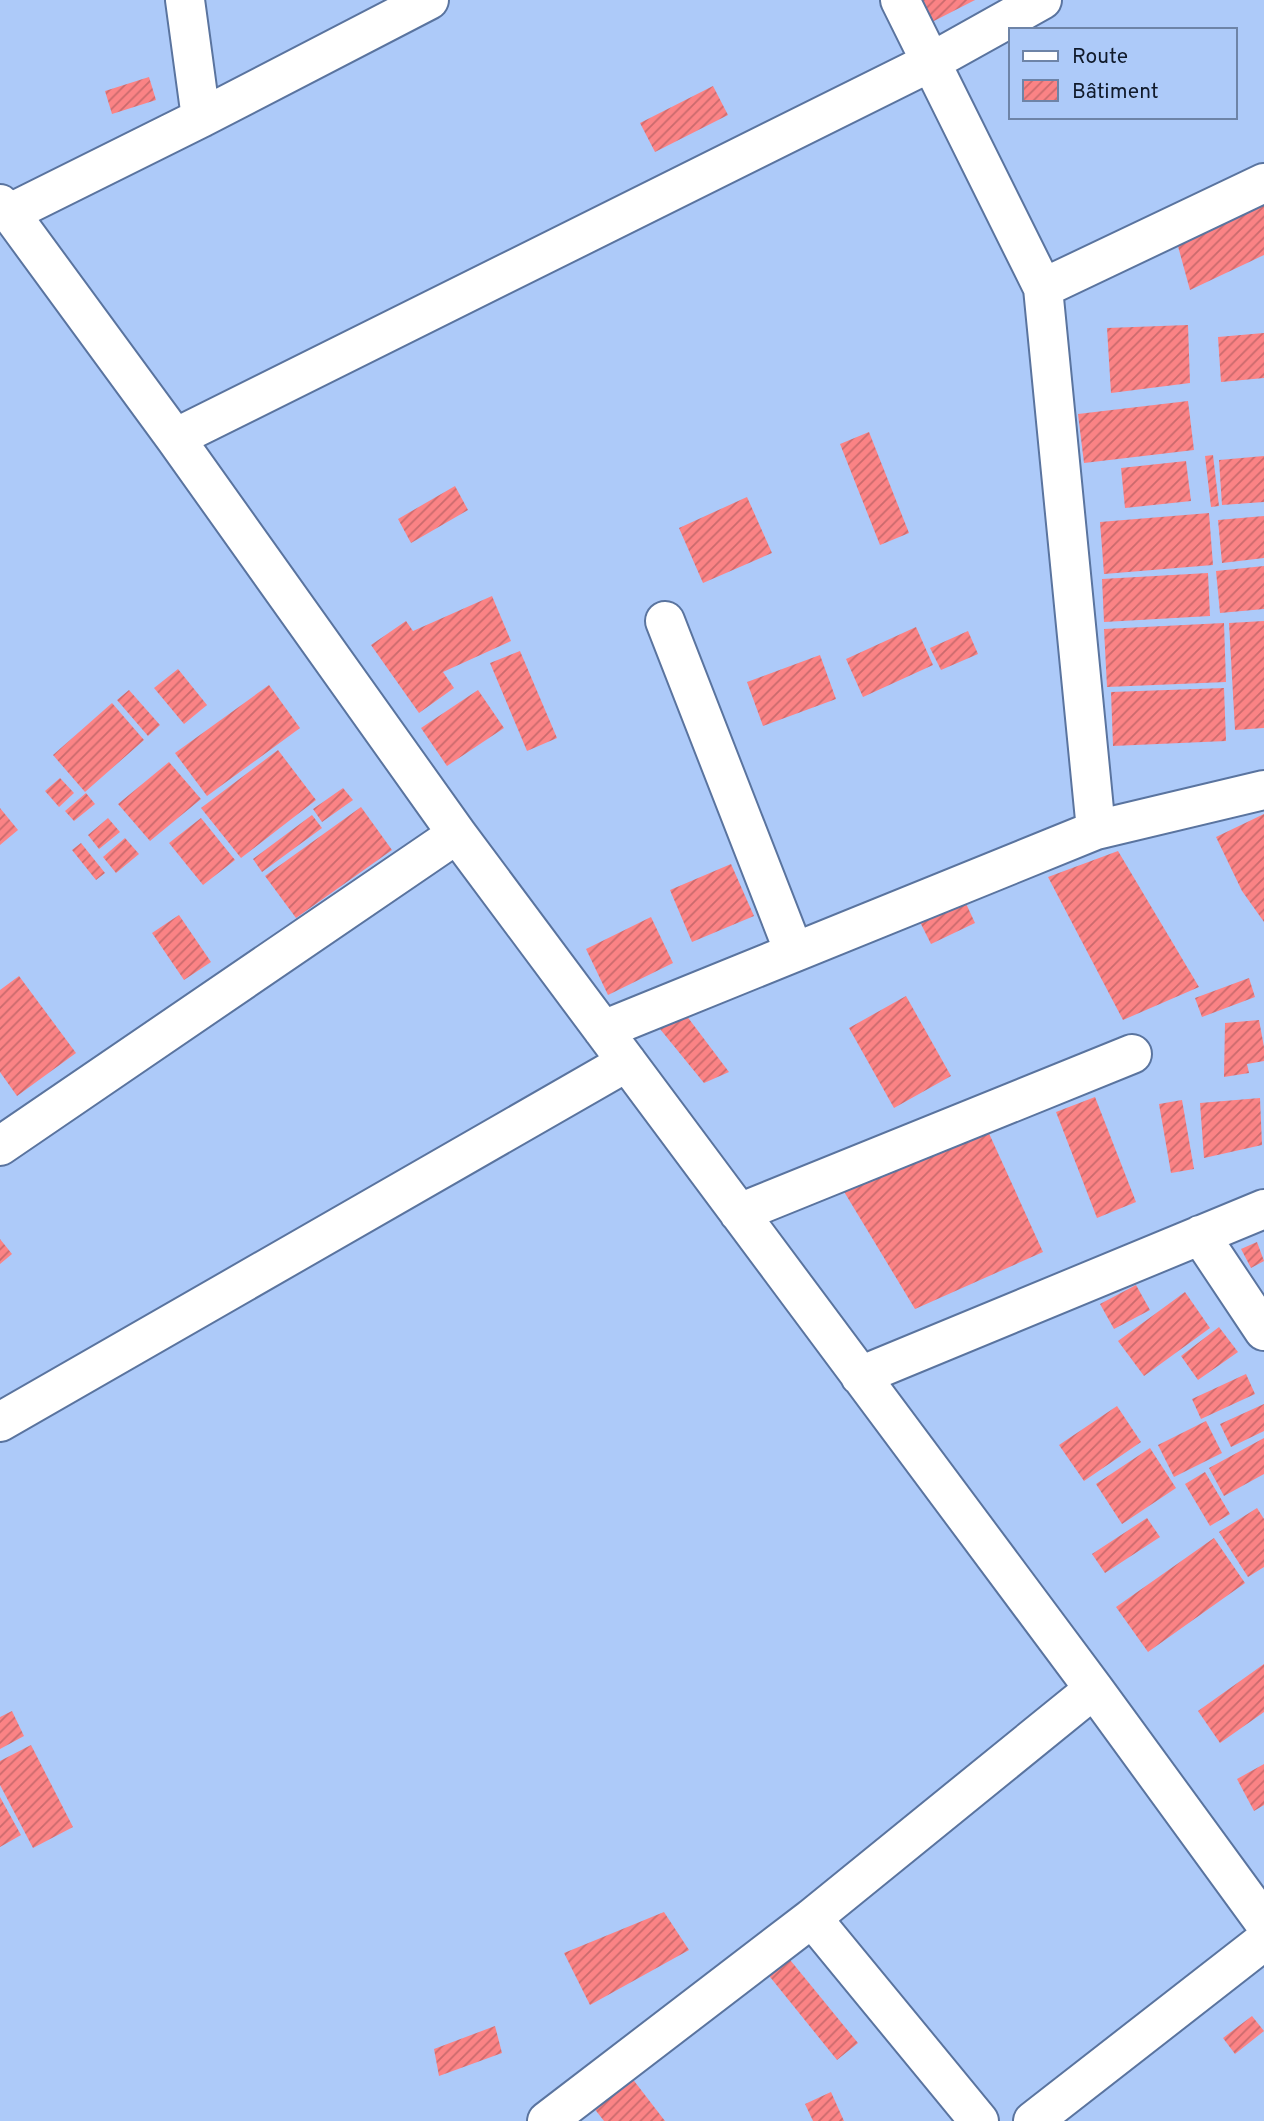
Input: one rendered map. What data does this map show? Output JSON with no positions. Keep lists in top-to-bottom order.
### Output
{
  "legend": ["Route", "Bâtiment"]
}
